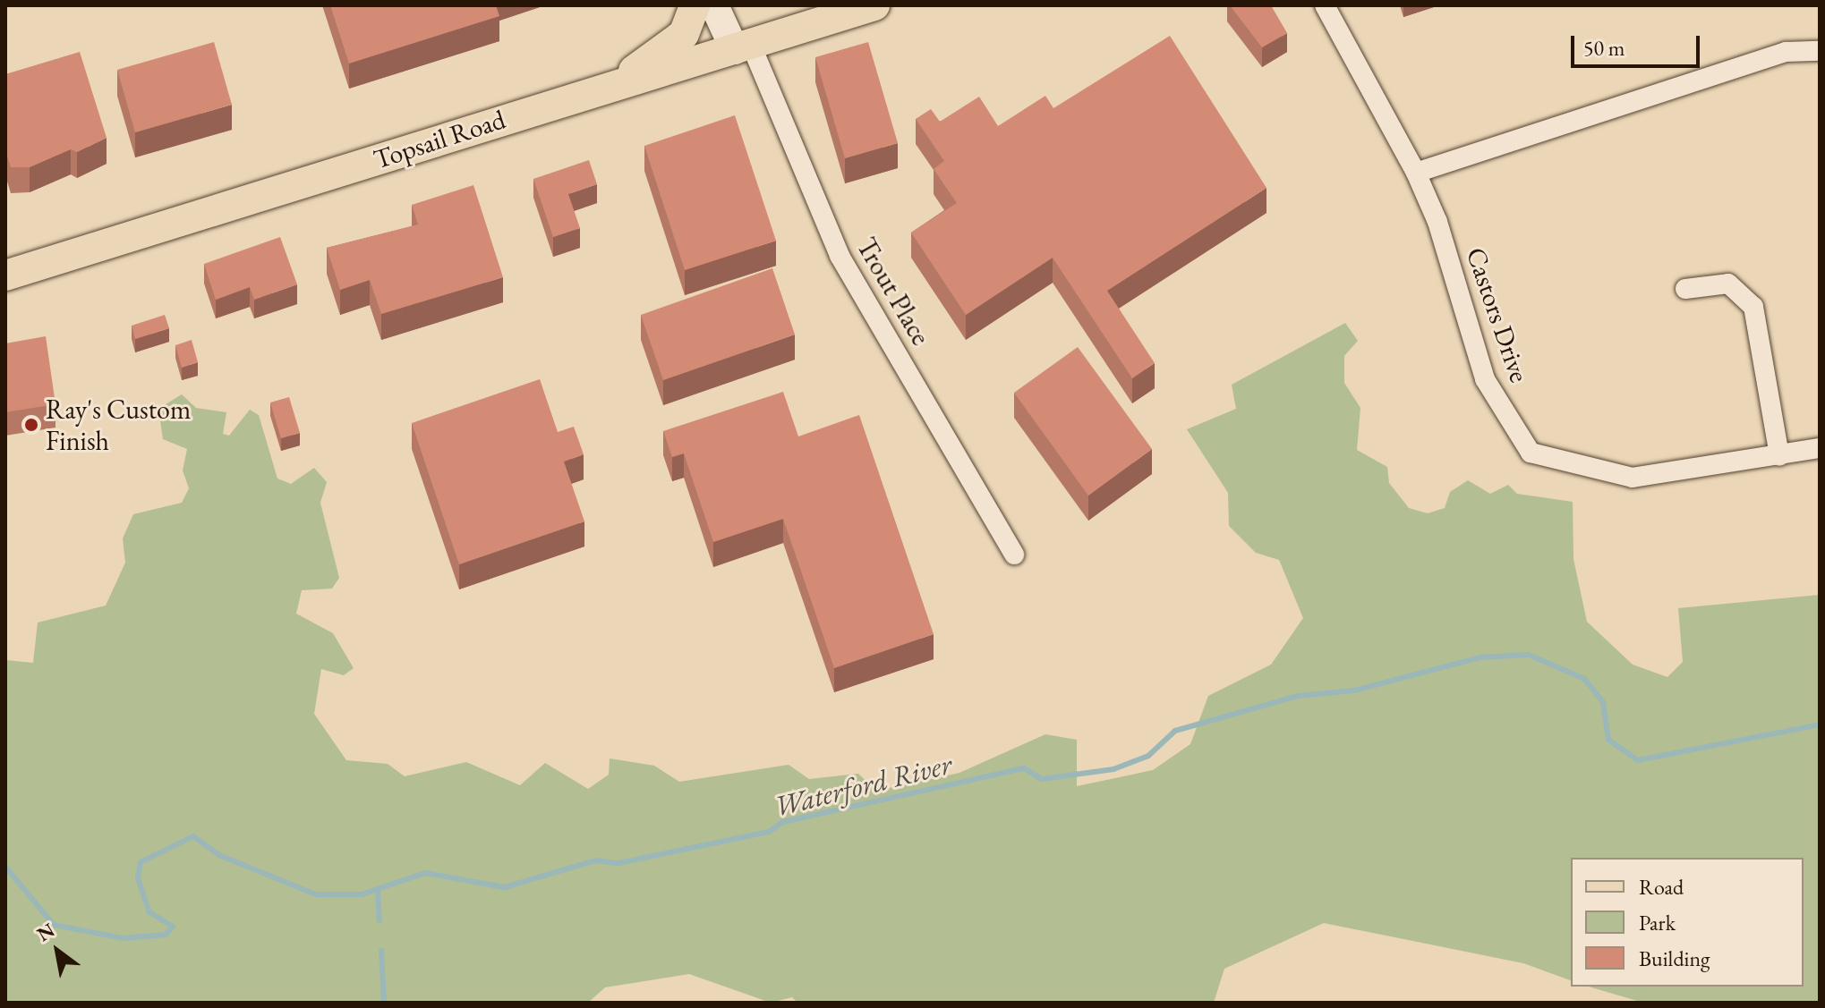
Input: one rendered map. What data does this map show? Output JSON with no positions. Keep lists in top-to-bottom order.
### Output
{
  "streets": {
    "main road": ["Topsail Road"],
    "street": ["Trout Place", "Castors Drive"]
  },
  "crossings": [
    ["Topsail Road", "Trout Place"]
  ],
  "water": ["Waterford River"],
  "places": ["Ray's Custom Finish"],
  "legend": ["Road", "Park", "Building"],
  "scale_bar": "50 m",
  "north": "top left"
}
